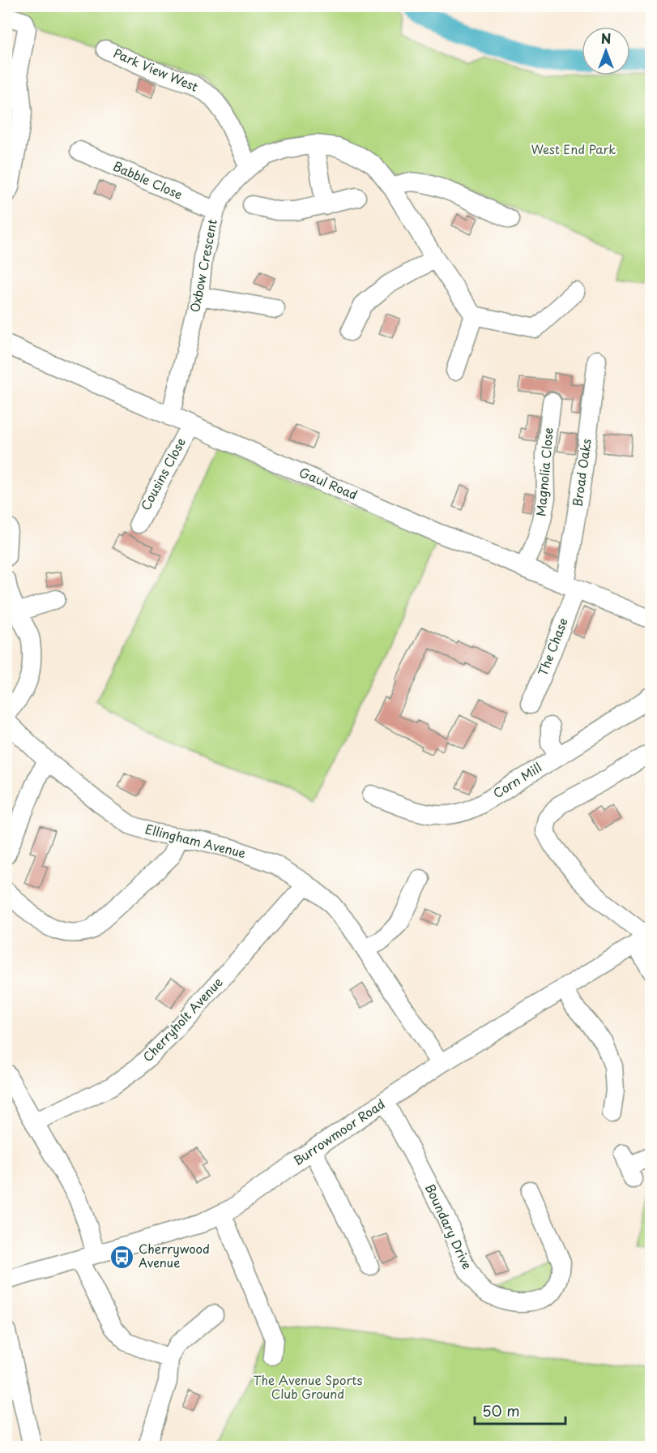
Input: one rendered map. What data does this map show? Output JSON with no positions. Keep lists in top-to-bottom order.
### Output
{
  "streets": {
    "street": [
      "Park View West",
      "Babble Close",
      "Oxbow Crescent",
      "Magnolia Close",
      "Broad Oaks",
      "Cousins Close",
      "Gaul Road",
      "The Chase",
      "Corn Mill",
      "Ellingham Avenue",
      "Cherryholt Avenue",
      "Burrowmoor Road",
      "Boundary Drive"
    ]
  },
  "crossings": [
    ["Park View West", "Oxbow Crescent"],
    ["Babble Close", "Oxbow Crescent"],
    ["Oxbow Crescent", "Gaul Road"],
    ["Magnolia Close", "Gaul Road"],
    ["Broad Oaks", "Gaul Road"],
    ["Broad Oaks", "The Chase"],
    ["Cousins Close", "Gaul Road"],
    ["Gaul Road", "The Chase"],
    ["Ellingham Avenue", "Cherryholt Avenue"],
    ["Ellingham Avenue", "Burrowmoor Road"],
    ["Burrowmoor Road", "Boundary Drive"]
  ],
  "parks": ["West End Park", "The Avenue Sports Club Ground"],
  "places": {
    "bus stop": ["Cherrywood Avenue"]
  },
  "scale_bar": "50 m",
  "north": "top"
}
